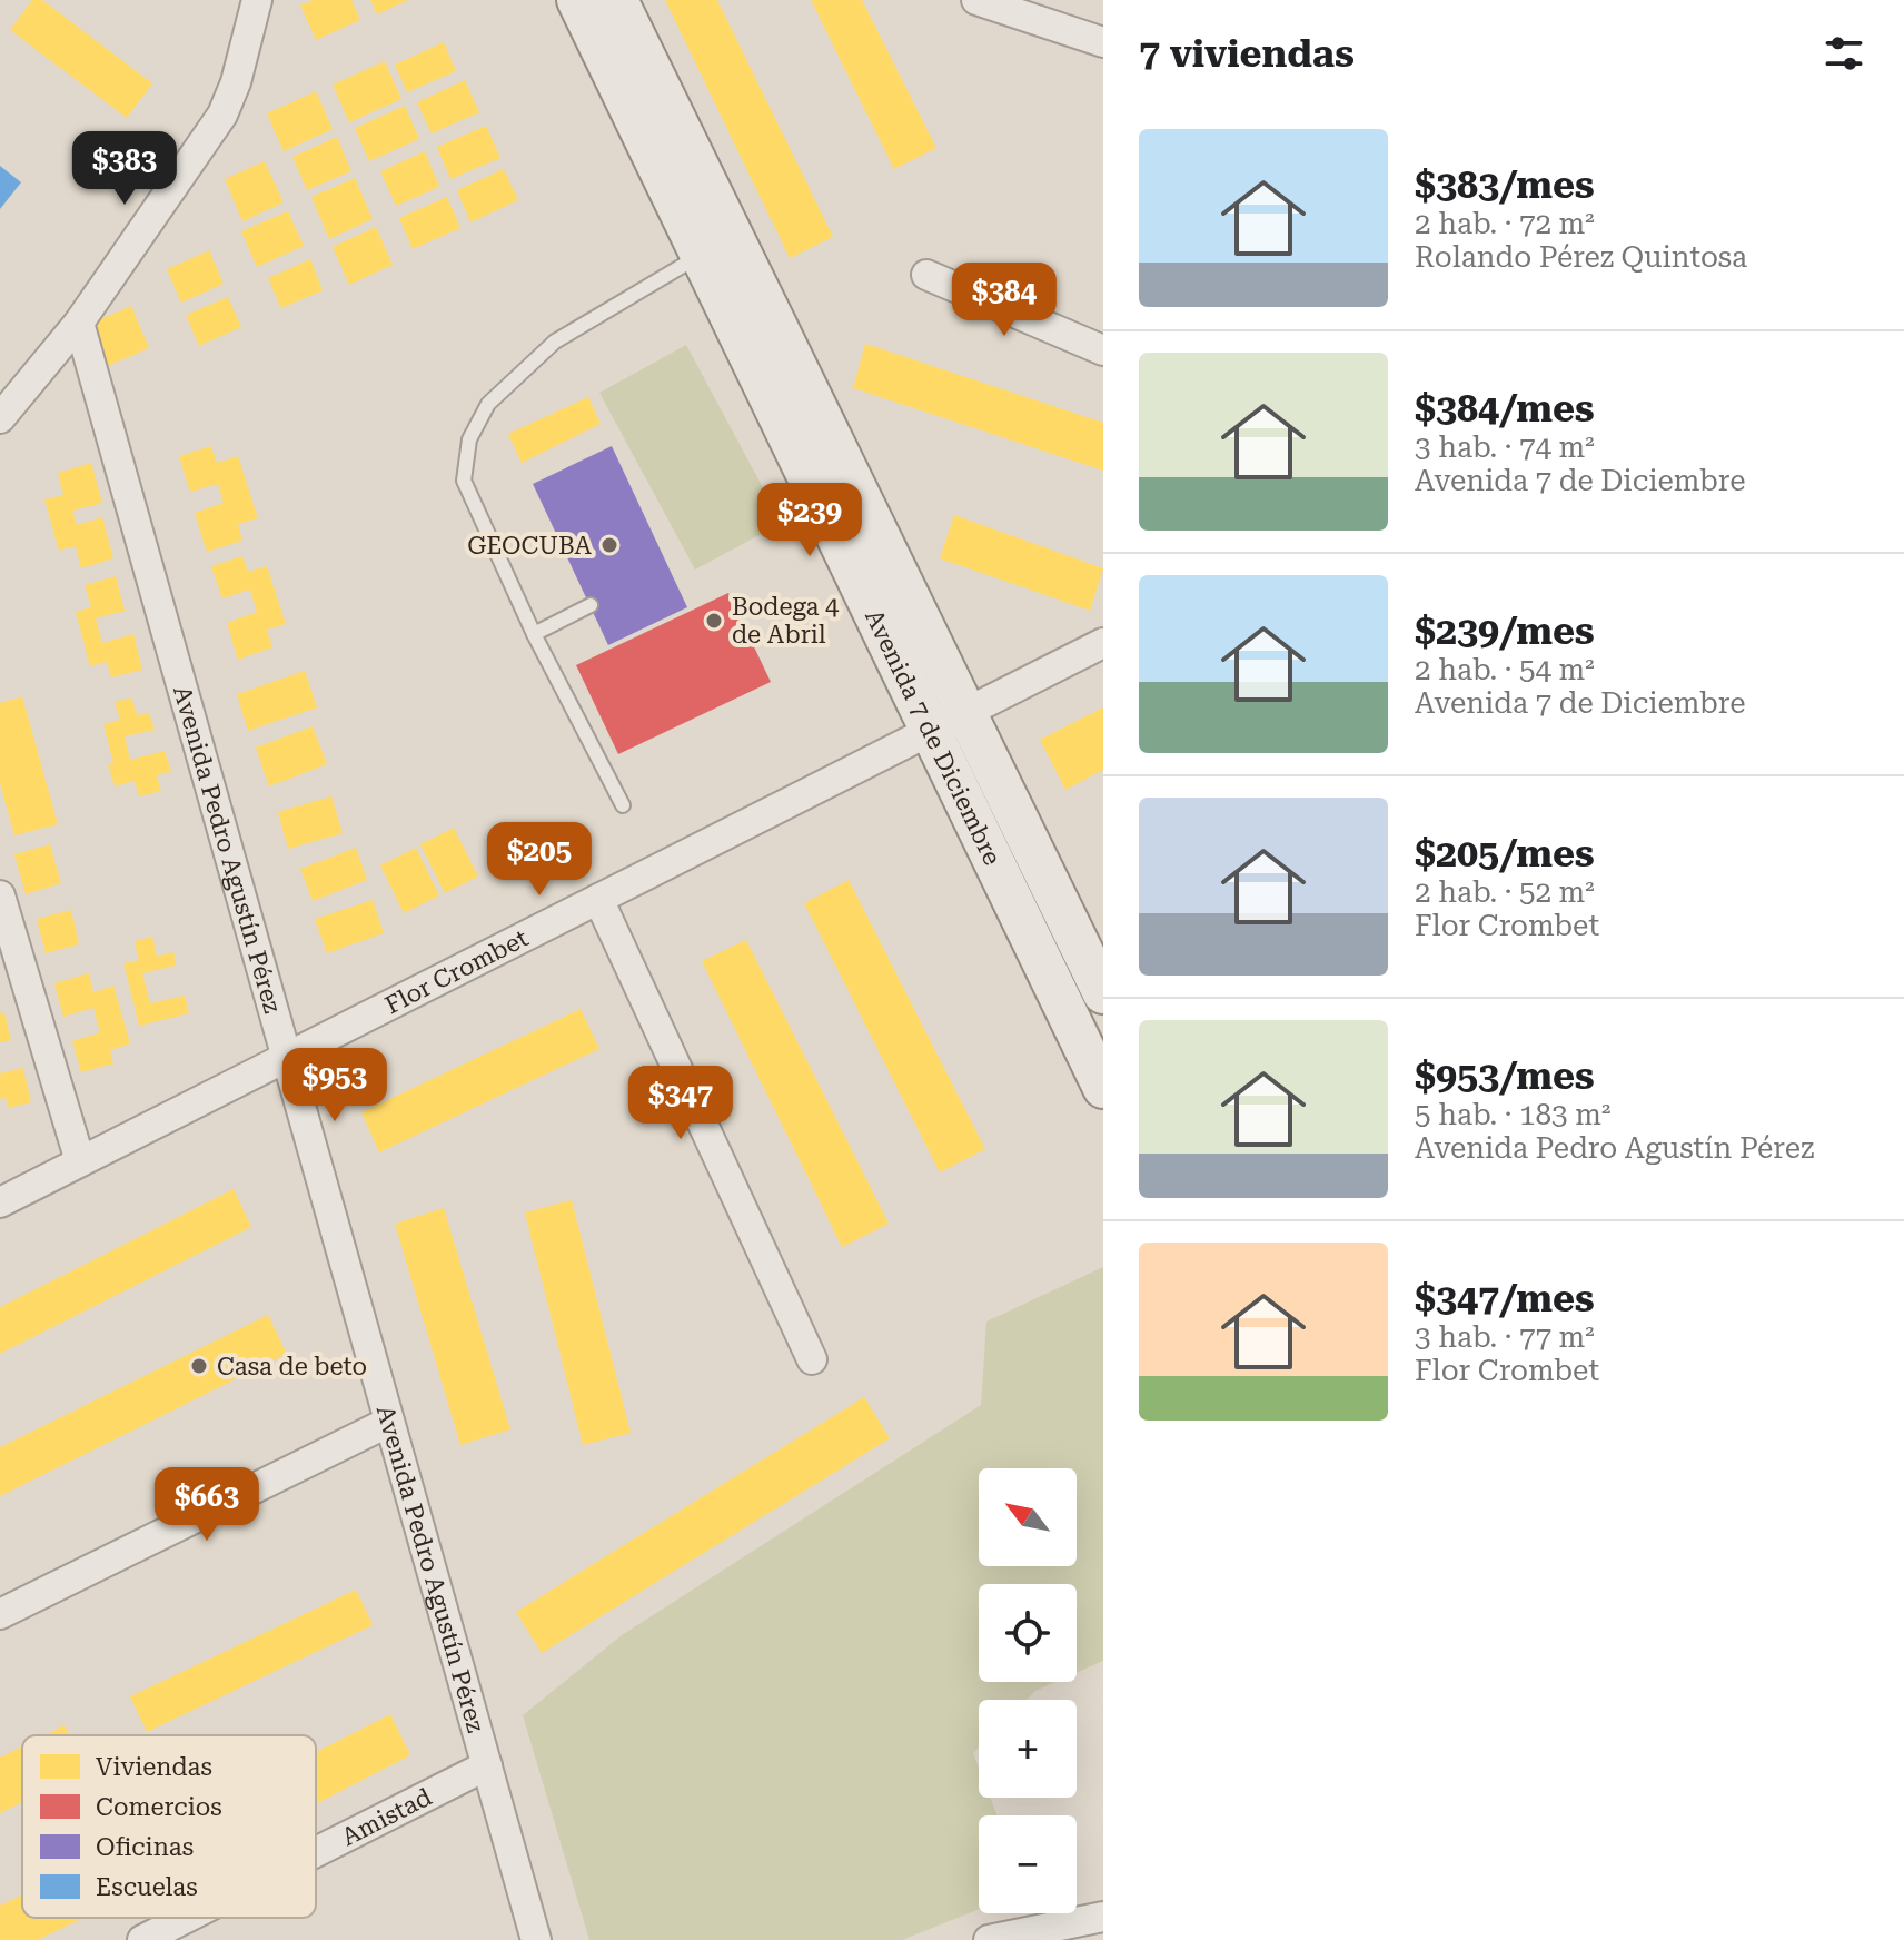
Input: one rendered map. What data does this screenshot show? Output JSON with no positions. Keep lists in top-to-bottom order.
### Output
{
  "streets": {
    "main road": ["Avenida 7 de Diciembre"],
    "street": ["Avenida Pedro Agustín Pérez", "Flor Crombet", "Amistad"]
  },
  "crossings": [
    ["Avenida 7 de Diciembre", "Flor Crombet"],
    ["Avenida Pedro Agustín Pérez", "Flor Crombet"],
    ["Avenida Pedro Agustín Pérez", "Amistad"]
  ],
  "places": ["GEOCUBA", "Bodega 4 de Abril", "Casa de beto"],
  "legend": [
    "Viviendas",
    "Comercios",
    "Oficinas",
    "Escuelas"
  ],
  "north": "top left",
  "page": {
    "heading": "7 viviendas",
    "list": [
      {
        "name": "$383/mes",
        "note": "2 hab. · 72 m² · Rolando Pérez Quintosa"
      },
      {
        "name": "$384/mes",
        "note": "3 hab. · 74 m² · Avenida 7 de Diciembre"
      },
      {
        "name": "$239/mes",
        "note": "2 hab. · 54 m² · Avenida 7 de Diciembre"
      },
      {
        "name": "$205/mes",
        "note": "2 hab. · 52 m² · Flor Crombet"
      },
      {
        "name": "$953/mes",
        "note": "5 hab. · 183 m² · Avenida Pedro Agustín Pérez"
      },
      {
        "name": "$347/mes",
        "note": "3 hab. · 77 m² · Flor Crombet"
      }
    ],
    "price": [
      "$383",
      "$384",
      "$239",
      "$205",
      "$953",
      "$347",
      "$663"
    ],
    "map_buttons": ["+", "−"]
  }
}
